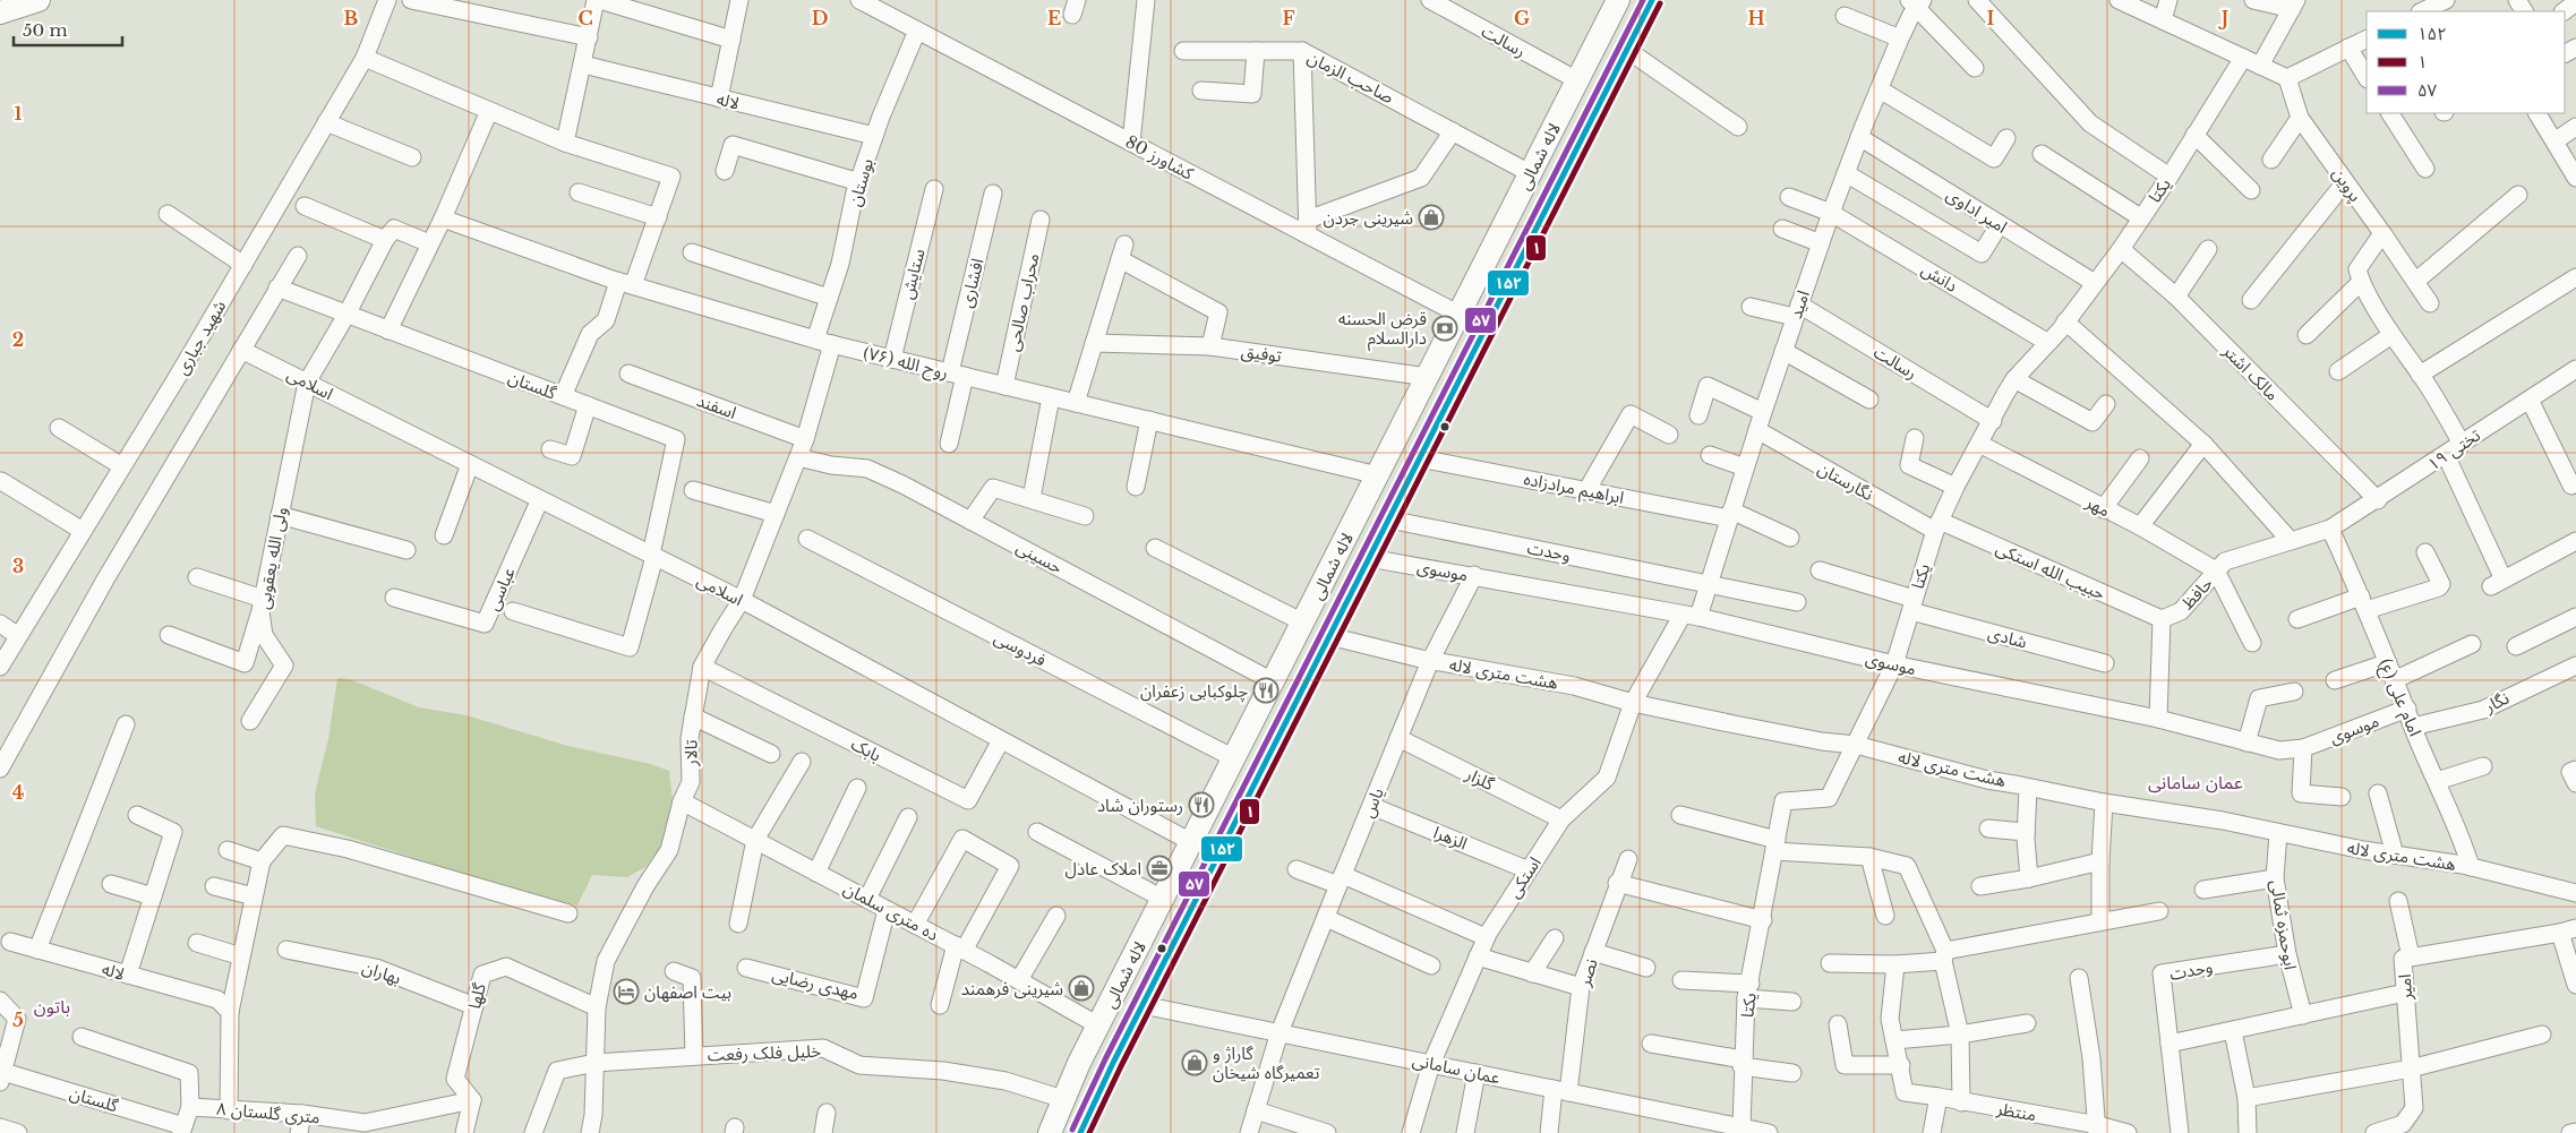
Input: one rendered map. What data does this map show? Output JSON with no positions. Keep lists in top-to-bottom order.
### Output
{
  "streets": {
    "main road": ["لاله شمالی"],
    "street": [
      "رسالت",
      "صاحب الزمان",
      "لاله",
      "کشاورز 80",
      "بوستان",
      "پروین",
      "یکتا",
      "امیر اداوی",
      "ستایش",
      "دانش",
      "افشاری",
      "محراب صالحی",
      "امید",
      "شهید جباری",
      "توفیق",
      "روح الله (۷۶)",
      "مالک اشتر",
      "اسلامی",
      "گلستان",
      "اسفند",
      "تختی ۱۹",
      "نگارستان",
      "ابراهیم مرادزاده",
      "مهر",
      "وحدت",
      "حسینی",
      "ولی الله یعقوبی",
      "موسوی",
      "حبیب الله استکی",
      "عباسی",
      "حافظ",
      "شادی",
      "فردوسی",
      "هشت متری لاله",
      "امام علی (ع)",
      "نگار",
      "بابک",
      "تالار",
      "گلزار",
      "یاس",
      "الزهرا",
      "استکی",
      "ده متری سلمان",
      "ابوحمزه ثمالی",
      "بهاران",
      "نصر",
      "مهدی رضایی",
      "امیر",
      "گلها",
      "خلیل فلک رفعت",
      "عمان سامانی",
      "منتظر",
      "۸ متری گلستان"
    ]
  },
  "crossings": [
    ["رسالت", "لاله شمالی"],
    ["رسالت", "یکتا"],
    ["رسالت", "امید"],
    ["صاحب الزمان", "لاله شمالی"],
    ["صاحب الزمان", "کشاورز 80"],
    ["لاله", "بوستان"],
    ["لاله شمالی", "کشاورز 80"],
    ["لاله شمالی", "توفیق"],
    ["لاله شمالی", "روح الله (۷۶)"],
    ["لاله شمالی", "اسلامی"],
    ["لاله شمالی", "ابراهیم مرادزاده"],
    ["لاله شمالی", "وحدت"],
    ["لاله شمالی", "حسینی"],
    ["لاله شمالی", "موسوی"],
    ["لاله شمالی", "فردوسی"],
    ["لاله شمالی", "هشت متری لاله"],
    ["لاله شمالی", "ده متری سلمان"],
    ["لاله شمالی", "خلیل فلک رفعت"],
    ["لاله شمالی", "عمان سامانی"],
    ["کشاورز 80", "بوستان"],
    ["بوستان", "روح الله (۷۶)"],
    ["بوستان", "تالار"],
    ["یکتا", "امیر اداوی"],
    ["یکتا", "دانش"],
    ["یکتا", "مالک اشتر"],
    ["یکتا", "نگارستان"],
    ["یکتا", "مهر"],
    ["یکتا", "موسوی"],
    ["یکتا", "حبیب الله استکی"],
    ["یکتا", "شادی"],
    ["یکتا", "هشت متری لاله"],
    ["یکتا", "عمان سامانی"],
    ["امیر اداوی", "امید"],
    ["ستایش", "روح الله (۷۶)"],
    ["دانش", "امید"],
    ["افشاری", "روح الله (۷۶)"],
    ["محراب صالحی", "روح الله (۷۶)"],
    ["امید", "نگارستان"],
    ["امید", "ابراهیم مرادزاده"],
    ["امید", "وحدت"],
    ["امید", "موسوی"],
    ["امید", "هشت متری لاله"],
    ["امید", "استکی"],
    ["روح الله (۷۶)", "تالار"],
    ["مالک اشتر", "تختی ۱۹"],
    ["اسلامی", "گلستان"],
    ["اسلامی", "ولی الله یعقوبی"],
    ["اسلامی", "عباسی"],
    ["اسلامی", "بابک"],
    ["اسلامی", "تالار"],
    ["گلستان", "ولی الله یعقوبی"],
    ["اسفند", "تالار"],
    ["تختی ۱۹", "حافظ"],
    ["تختی ۱۹", "امام علی (ع)"],
    ["نگارستان", "حبیب الله استکی"],
    ["مهر", "حافظ"],
    ["وحدت", "ابوحمزه ثمالی"],
    ["حسینی", "تالار"],
    ["موسوی", "حافظ"],
    ["موسوی", "امام علی (ع)"],
    ["موسوی", "یاس"],
    ["حبیب الله استکی", "حافظ"],
    ["حافظ", "امام علی (ع)"],
    ["هشت متری لاله", "امام علی (ع)"],
    ["هشت متری لاله", "یاس"],
    ["هشت متری لاله", "استکی"],
    ["هشت متری لاله", "ابوحمزه ثمالی"],
    ["امام علی (ع)", "نگار"],
    ["بابک", "تالار"],
    ["تالار", "ده متری سلمان"],
    ["تالار", "گلها"],
    ["تالار", "خلیل فلک رفعت"],
    ["گلزار", "یاس"],
    ["گلزار", "استکی"],
    ["یاس", "الزهرا"],
    ["یاس", "عمان سامانی"],
    ["الزهرا", "استکی"],
    ["استکی", "عمان سامانی"],
    ["ده متری سلمان", "مهدی رضایی"],
    ["بهاران", "گلها"],
    ["نصر", "عمان سامانی"],
    ["گلها", "۸ متری گلستان"]
  ],
  "districts": ["عمان سامانی", "باتون"],
  "places": {
    "shop": ["شیرینی جردن", "شیرینی فرهمند", "گاراژ و تعمیرگاه شیخان"],
    "bank": ["قرض الحسنه دارالسلام"],
    "restaurant": ["چلوکبابی زعفران", "رستوران شاد"],
    "office": ["املاک عادل"],
    "hotel": ["بيت اصفهان"]
  },
  "lines": ["transit line ۱۵۲", "transit line ۵۷", "transit line ۱"],
  "legend": ["۱۵۲", "۱", "۵۷"],
  "scale_bar": "50 m",
  "grid": {
    "columns": [
      "B",
      "C",
      "D",
      "E",
      "F",
      "G",
      "H",
      "I",
      "J"
    ],
    "rows": [
      "1",
      "2",
      "3",
      "4",
      "5"
    ]
  }
}
